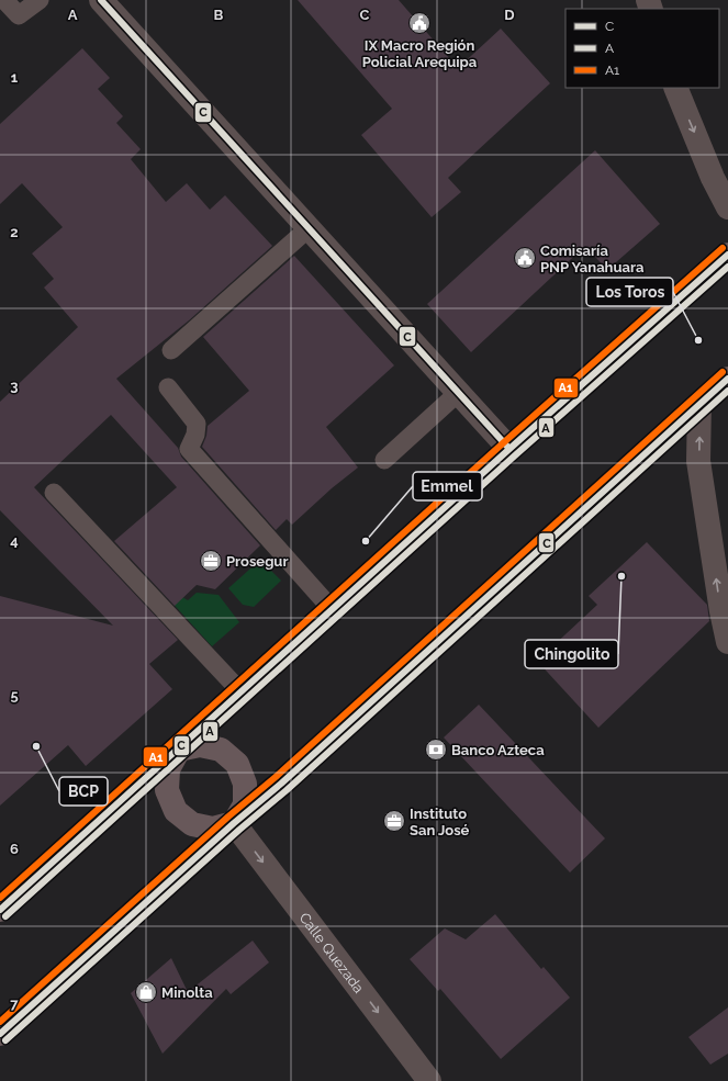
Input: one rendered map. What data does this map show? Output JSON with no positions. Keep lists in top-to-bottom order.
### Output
{
  "streets": {
    "street": ["Calle Quezada"]
  },
  "one_way": ["Calle Quezada"],
  "places": {
    "public building": ["IX Macro Región Policial Arequipa", "Comisaría PNP Yanahuara"],
    "other": [
      "Los Toros",
      "Emmel",
      "Chingolito",
      "BCP"
    ],
    "office": ["Prosegur", "Instituto San José"],
    "bank": ["Banco Azteca"],
    "shop": ["Minolta"]
  },
  "lines": ["transit line C", "transit line A1", "transit line A"],
  "legend": ["C", "A", "A1"],
  "grid": {
    "columns": [
      "A",
      "B",
      "C",
      "D"
    ],
    "rows": [
      "1",
      "2",
      "3",
      "4",
      "5",
      "6",
      "7"
    ]
  }
}
